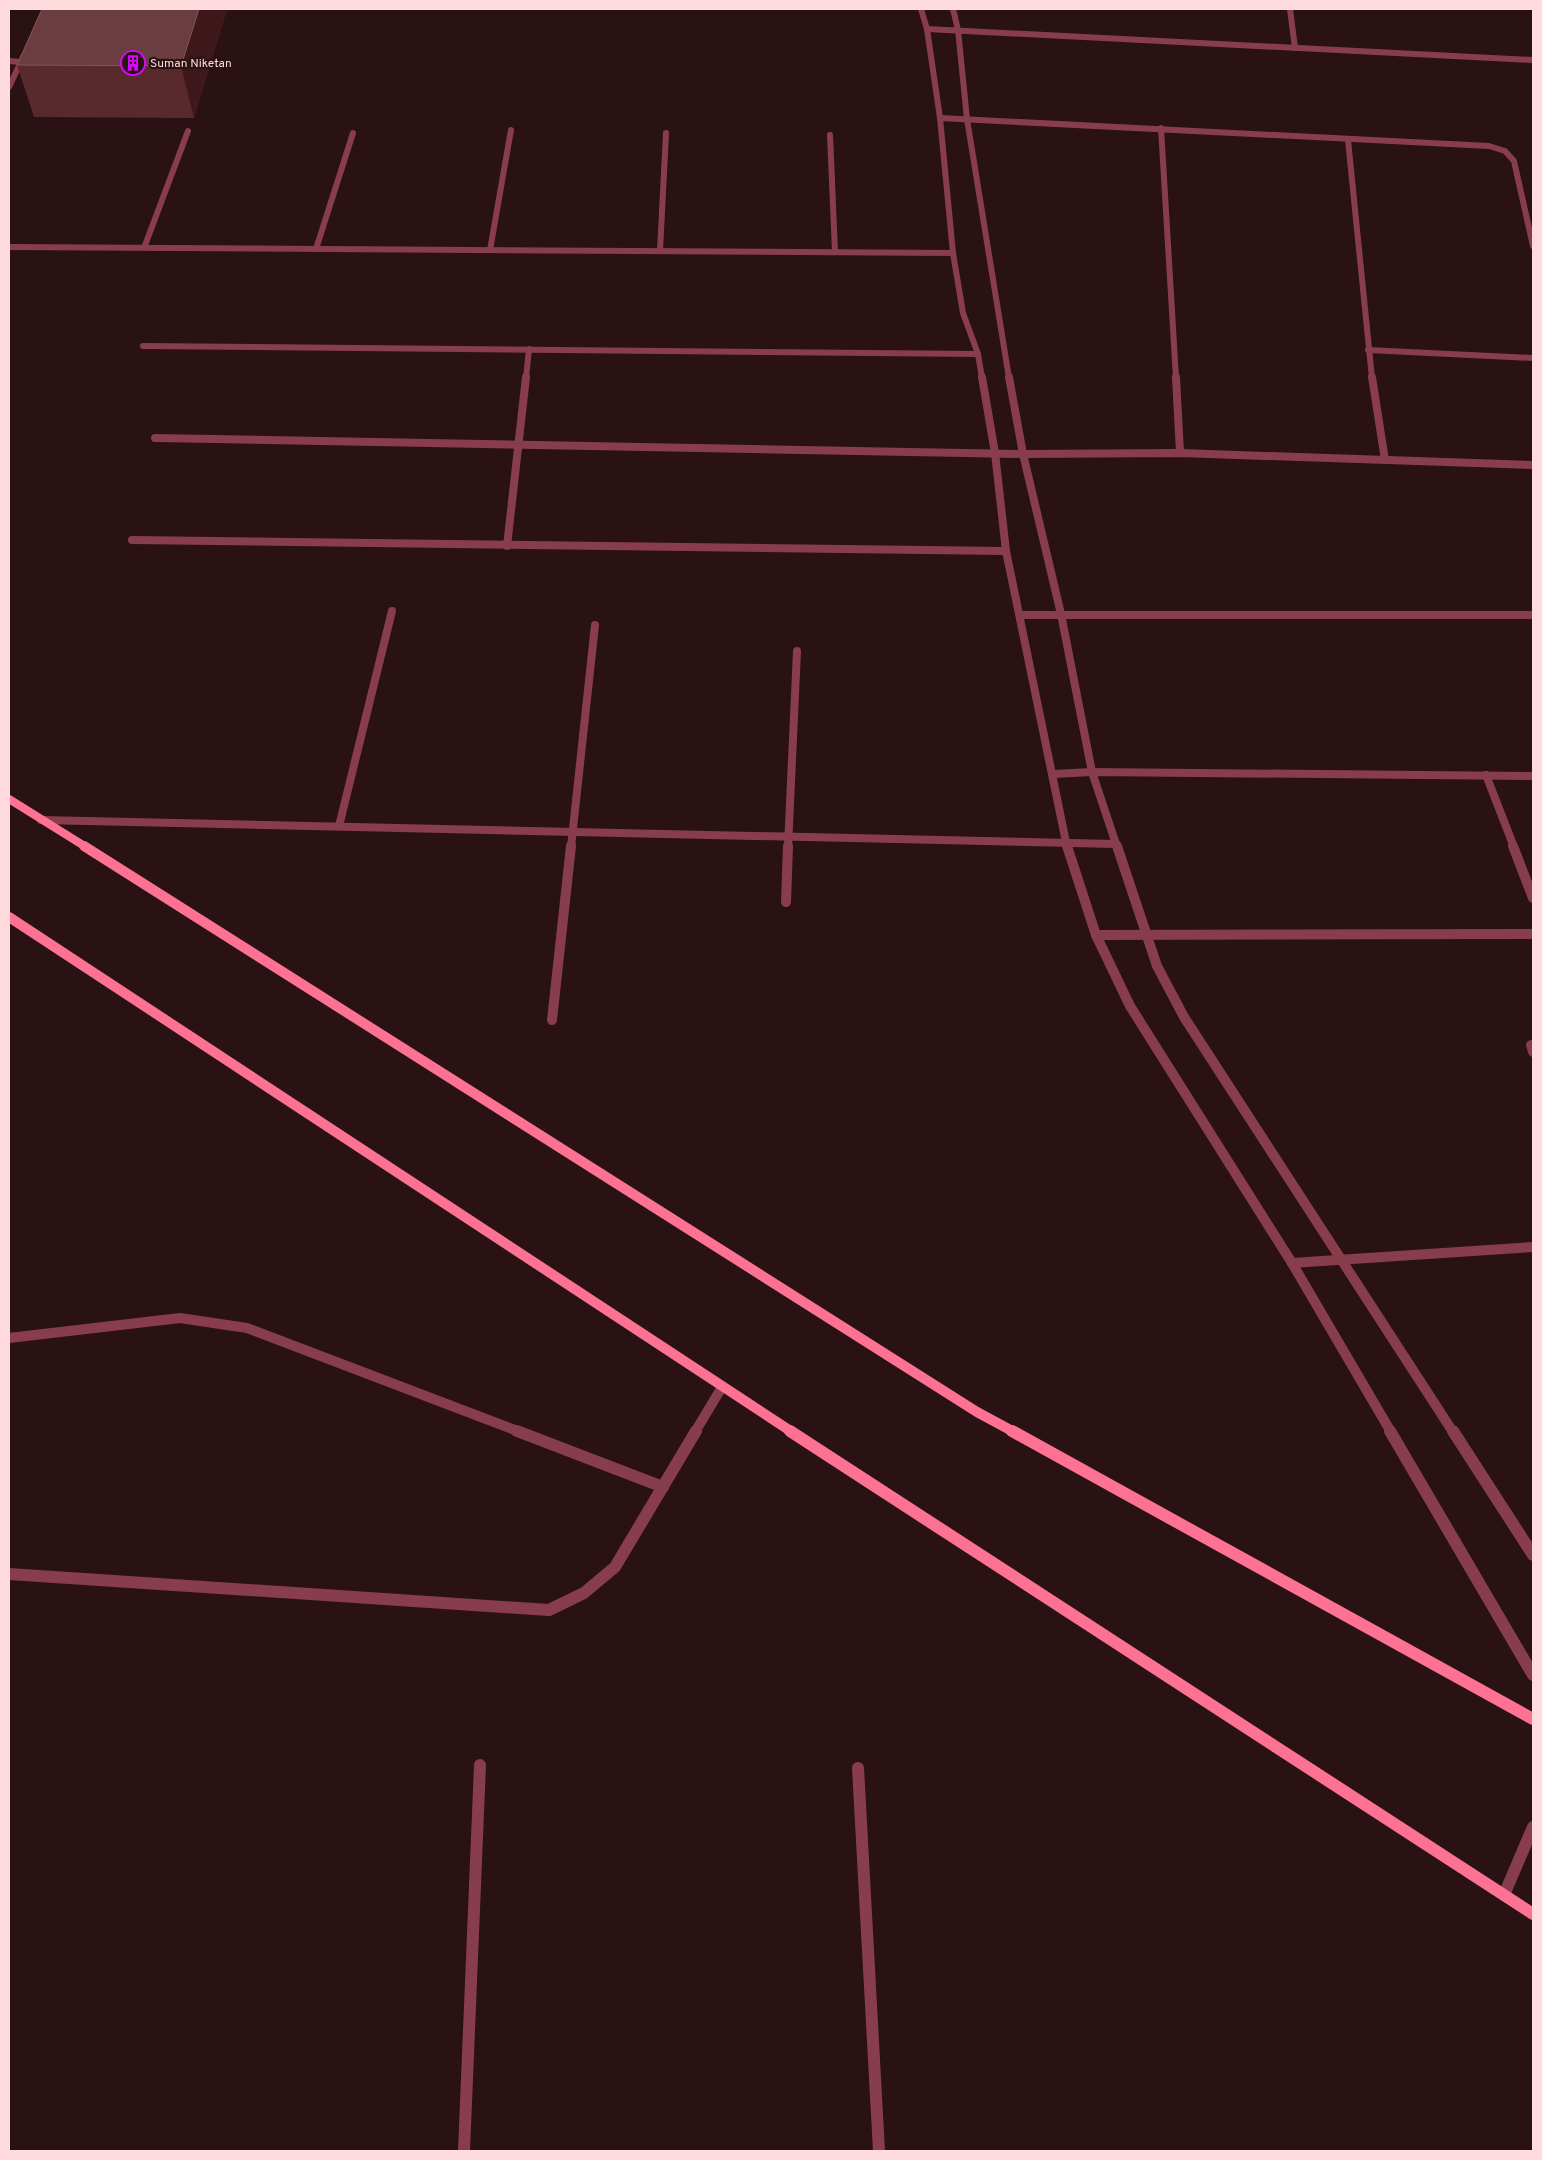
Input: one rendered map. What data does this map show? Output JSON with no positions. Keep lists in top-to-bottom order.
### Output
{
  "places": {
    "building": ["Suman Niketan"]
  }
}
